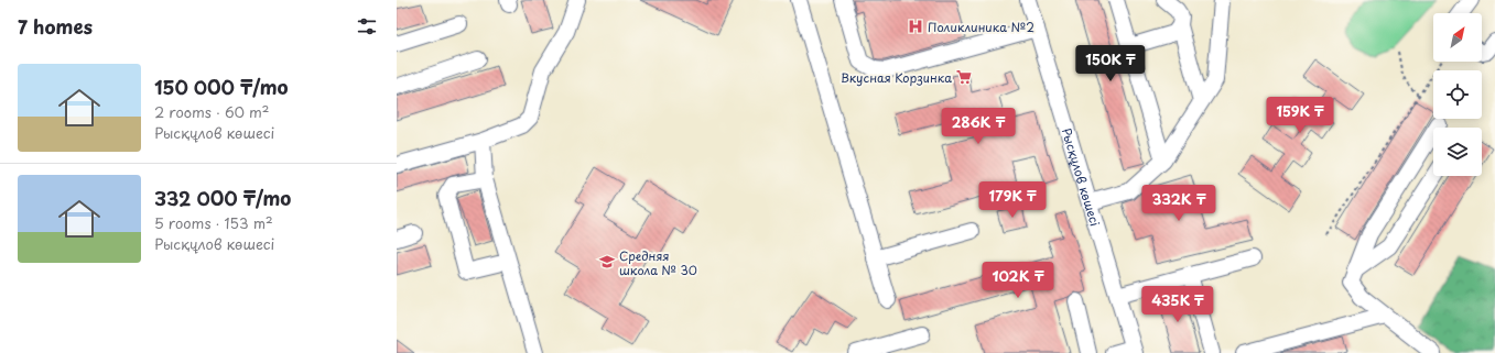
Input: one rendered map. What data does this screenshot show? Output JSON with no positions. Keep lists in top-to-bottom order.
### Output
{
  "streets": {
    "street": ["Рысқұлов көшесі"]
  },
  "places": {
    "hospital": ["Поликлиника №2"],
    "supermarket": ["Вкусная Корзинка"],
    "school or university": ["Средняя школа № 30"]
  },
  "north": "top right",
  "page": {
    "heading": "7 homes",
    "price": [
      "150K ₸",
      "159K ₸",
      "286K ₸",
      "179K ₸",
      "332K ₸",
      "102K ₸",
      "435K ₸"
    ],
    "list": [
      {
        "name": "150 000 ₸/mo",
        "note": "2 rooms · 60 m² · Рысқұлов көшесі"
      },
      {
        "name": "332 000 ₸/mo",
        "note": "5 rooms · 153 m² · Рысқұлов көшесі"
      }
    ]
  }
}
